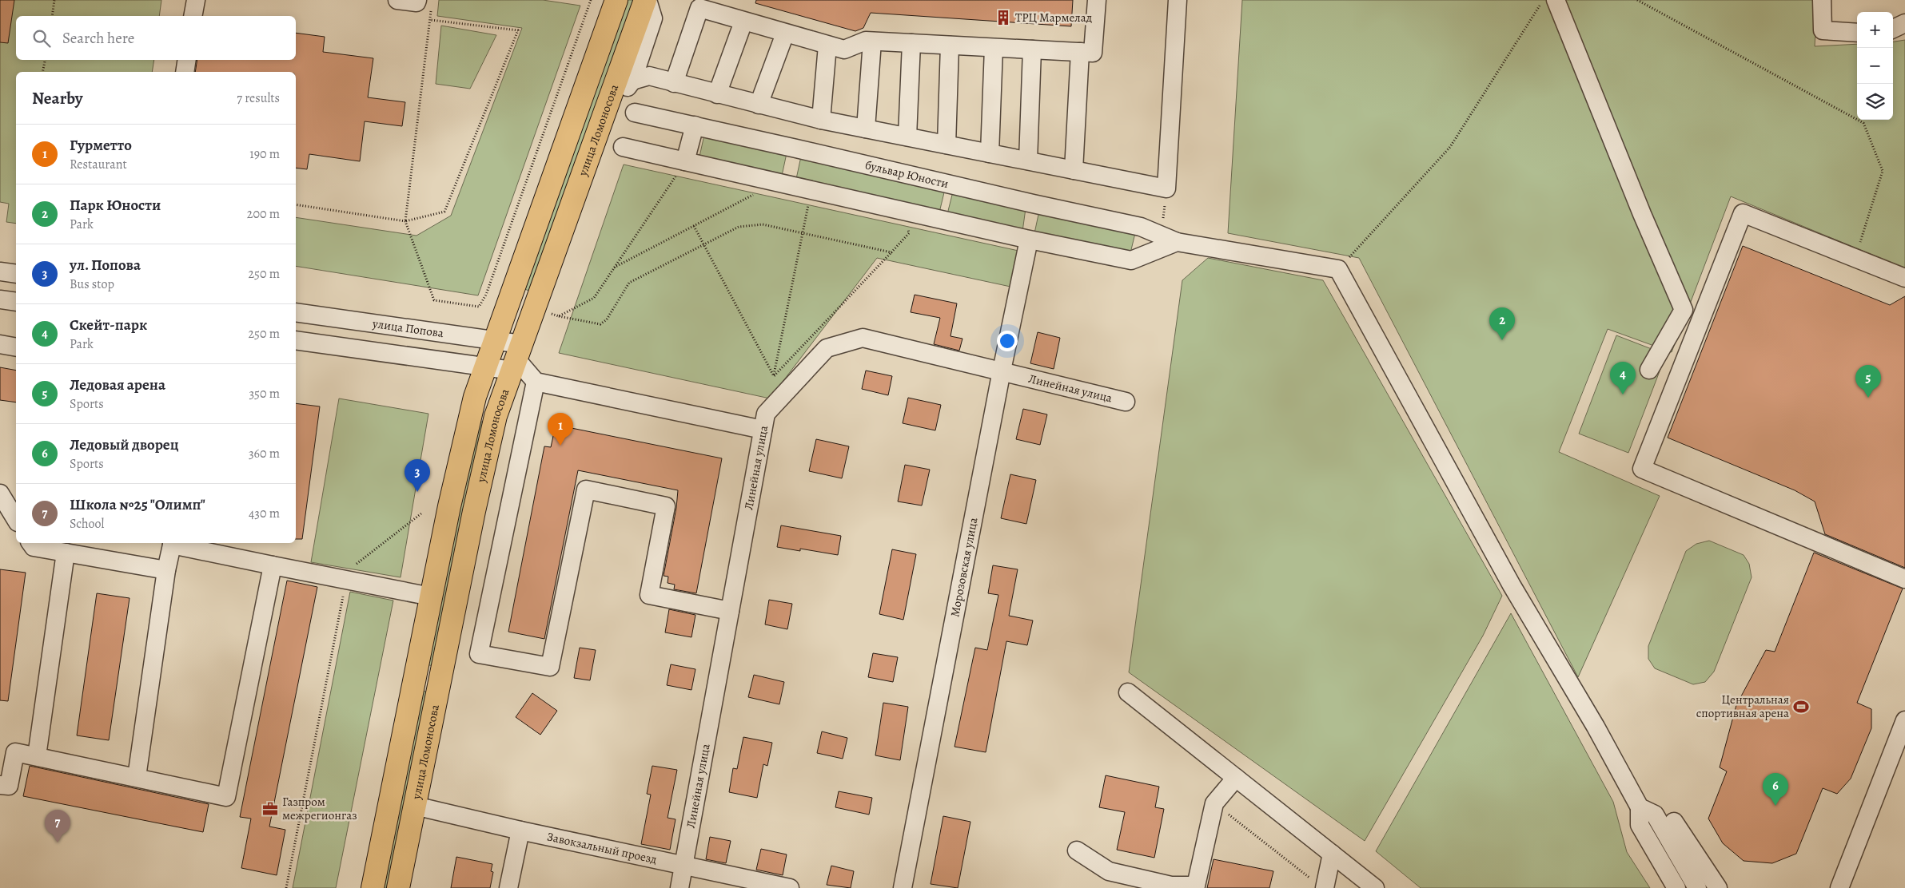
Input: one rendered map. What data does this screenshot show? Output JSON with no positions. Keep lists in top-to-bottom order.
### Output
{
  "streets": {
    "main road": ["улица Ломоносова"],
    "street": [
      "бульвар Юности",
      "улица Попова",
      "Линейная улица",
      "Морозовская улица",
      "Завокзальный проезд"
    ]
  },
  "crossings": [
    ["улица Ломоносова", "улица Попова"],
    ["улица Ломоносова", "Завокзальный проезд"],
    ["Линейная улица", "Морозовская улица"],
    ["Линейная улица", "Завокзальный проезд"]
  ],
  "places": {
    "building": ["ТРЦ Мармелад"],
    "sports": ["Центральная спортивная арена"],
    "office": ["Газпром межрегионгаз"]
  },
  "page": {
    "map_buttons": ["+", "−"],
    "search": "Search here",
    "heading": ["Nearby", "7 results"],
    "list": [
      {
        "mark": "1",
        "name": "Гурметто",
        "note": "Restaurant",
        "value": "190 m"
      },
      {
        "mark": "2",
        "name": "Парк Юности",
        "note": "Park",
        "value": "200 m"
      },
      {
        "mark": "3",
        "name": "ул. Попова",
        "note": "Bus stop",
        "value": "250 m"
      },
      {
        "mark": "4",
        "name": "Скейт-парк",
        "note": "Park",
        "value": "250 m"
      },
      {
        "mark": "5",
        "name": "Ледовая арена",
        "note": "Sports",
        "value": "350 m"
      },
      {
        "mark": "6",
        "name": "Ледовый дворец",
        "note": "Sports",
        "value": "360 m"
      },
      {
        "mark": "7",
        "name": "Школа №25 \"Олимп\"",
        "note": "School",
        "value": "430 m"
      }
    ],
    "pins": [
      "2",
      "4",
      "5",
      "1",
      "3",
      "6",
      "7"
    ]
  }
}
